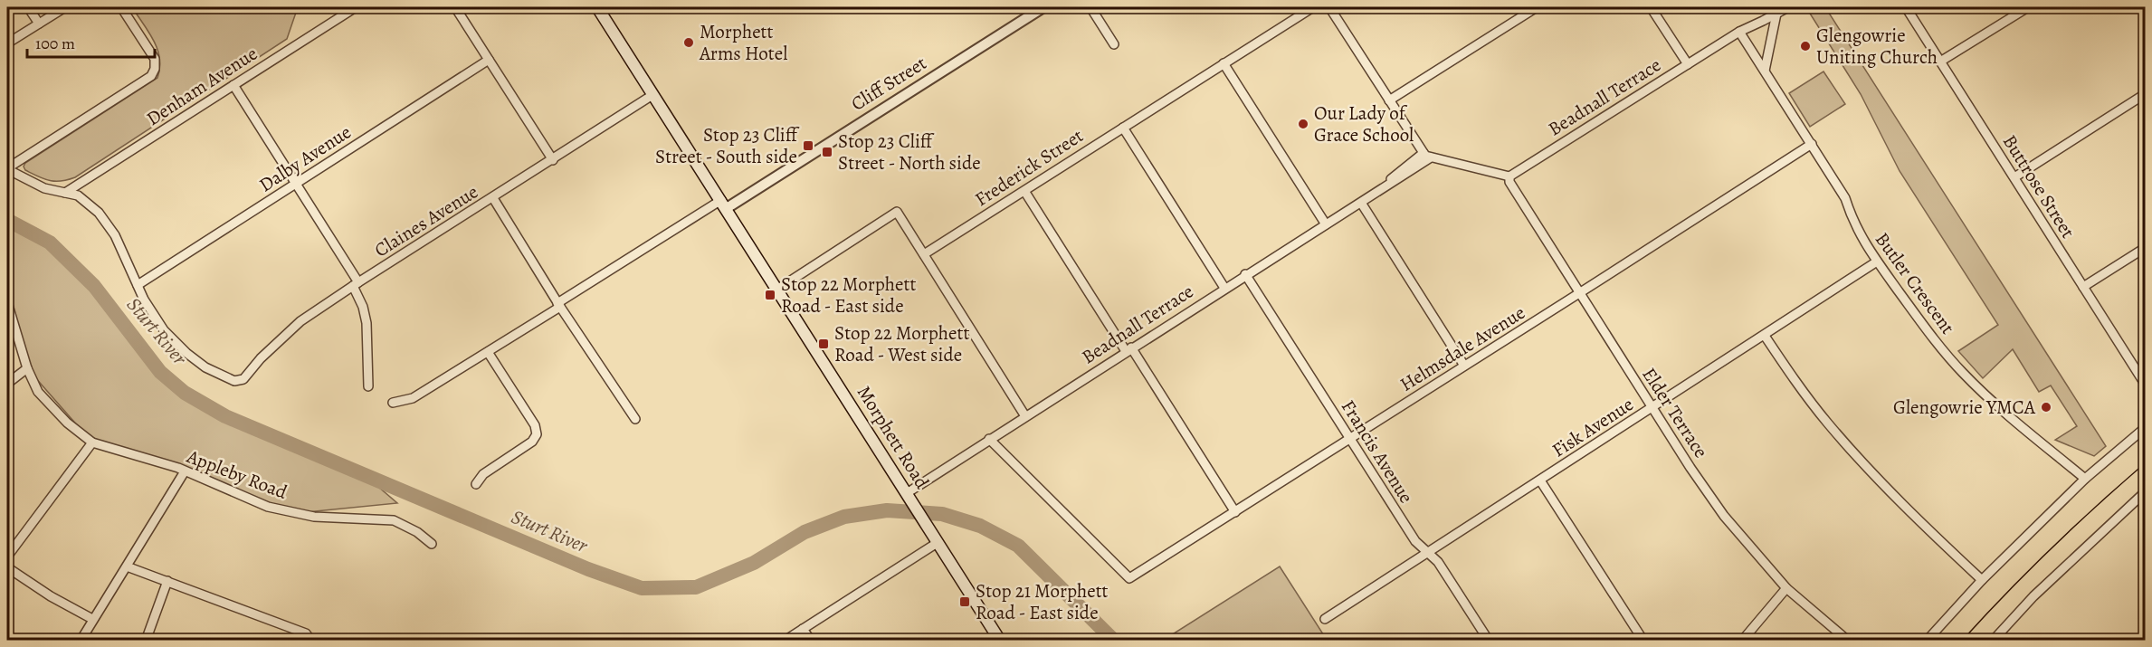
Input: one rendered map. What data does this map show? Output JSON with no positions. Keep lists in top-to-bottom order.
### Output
{
  "streets": {
    "main road": ["Morphett Road"],
    "street": [
      "Cliff Street",
      "Denham Avenue",
      "Beadnall Terrace",
      "Dalby Avenue",
      "Frederick Street",
      "Buttrose Street",
      "Claines Avenue",
      "Butler Crescent",
      "Helmsdale Avenue",
      "Elder Terrace",
      "Fisk Avenue",
      "Francis Avenue",
      "Appleby Road"
    ]
  },
  "crossings": [
    ["Cliff Street", "Morphett Road"],
    ["Beadnall Terrace", "Butler Crescent"],
    ["Beadnall Terrace", "Helmsdale Avenue"],
    ["Beadnall Terrace", "Elder Terrace"],
    ["Beadnall Terrace", "Morphett Road"],
    ["Beadnall Terrace", "Francis Avenue"],
    ["Dalby Avenue", "Claines Avenue"],
    ["Claines Avenue", "Morphett Road"],
    ["Butler Crescent", "Helmsdale Avenue"],
    ["Butler Crescent", "Fisk Avenue"],
    ["Helmsdale Avenue", "Elder Terrace"],
    ["Helmsdale Avenue", "Francis Avenue"],
    ["Elder Terrace", "Fisk Avenue"],
    ["Fisk Avenue", "Francis Avenue"]
  ],
  "water": ["Sturt River"],
  "places": {
    "other": [
      "Morphett Arms Hotel",
      "Glengowrie Uniting Church",
      "Our Lady of Grace School",
      "Glengowrie YMCA"
    ],
    "transit": [
      "Stop 23 Cliff Street - South side",
      "Stop 23 Cliff Street - North side",
      "Stop 22 Morphett Road - East side",
      "Stop 22 Morphett Road - West side",
      "Stop 21 Morphett Road - East side"
    ]
  },
  "scale_bar": "100 m"
}
